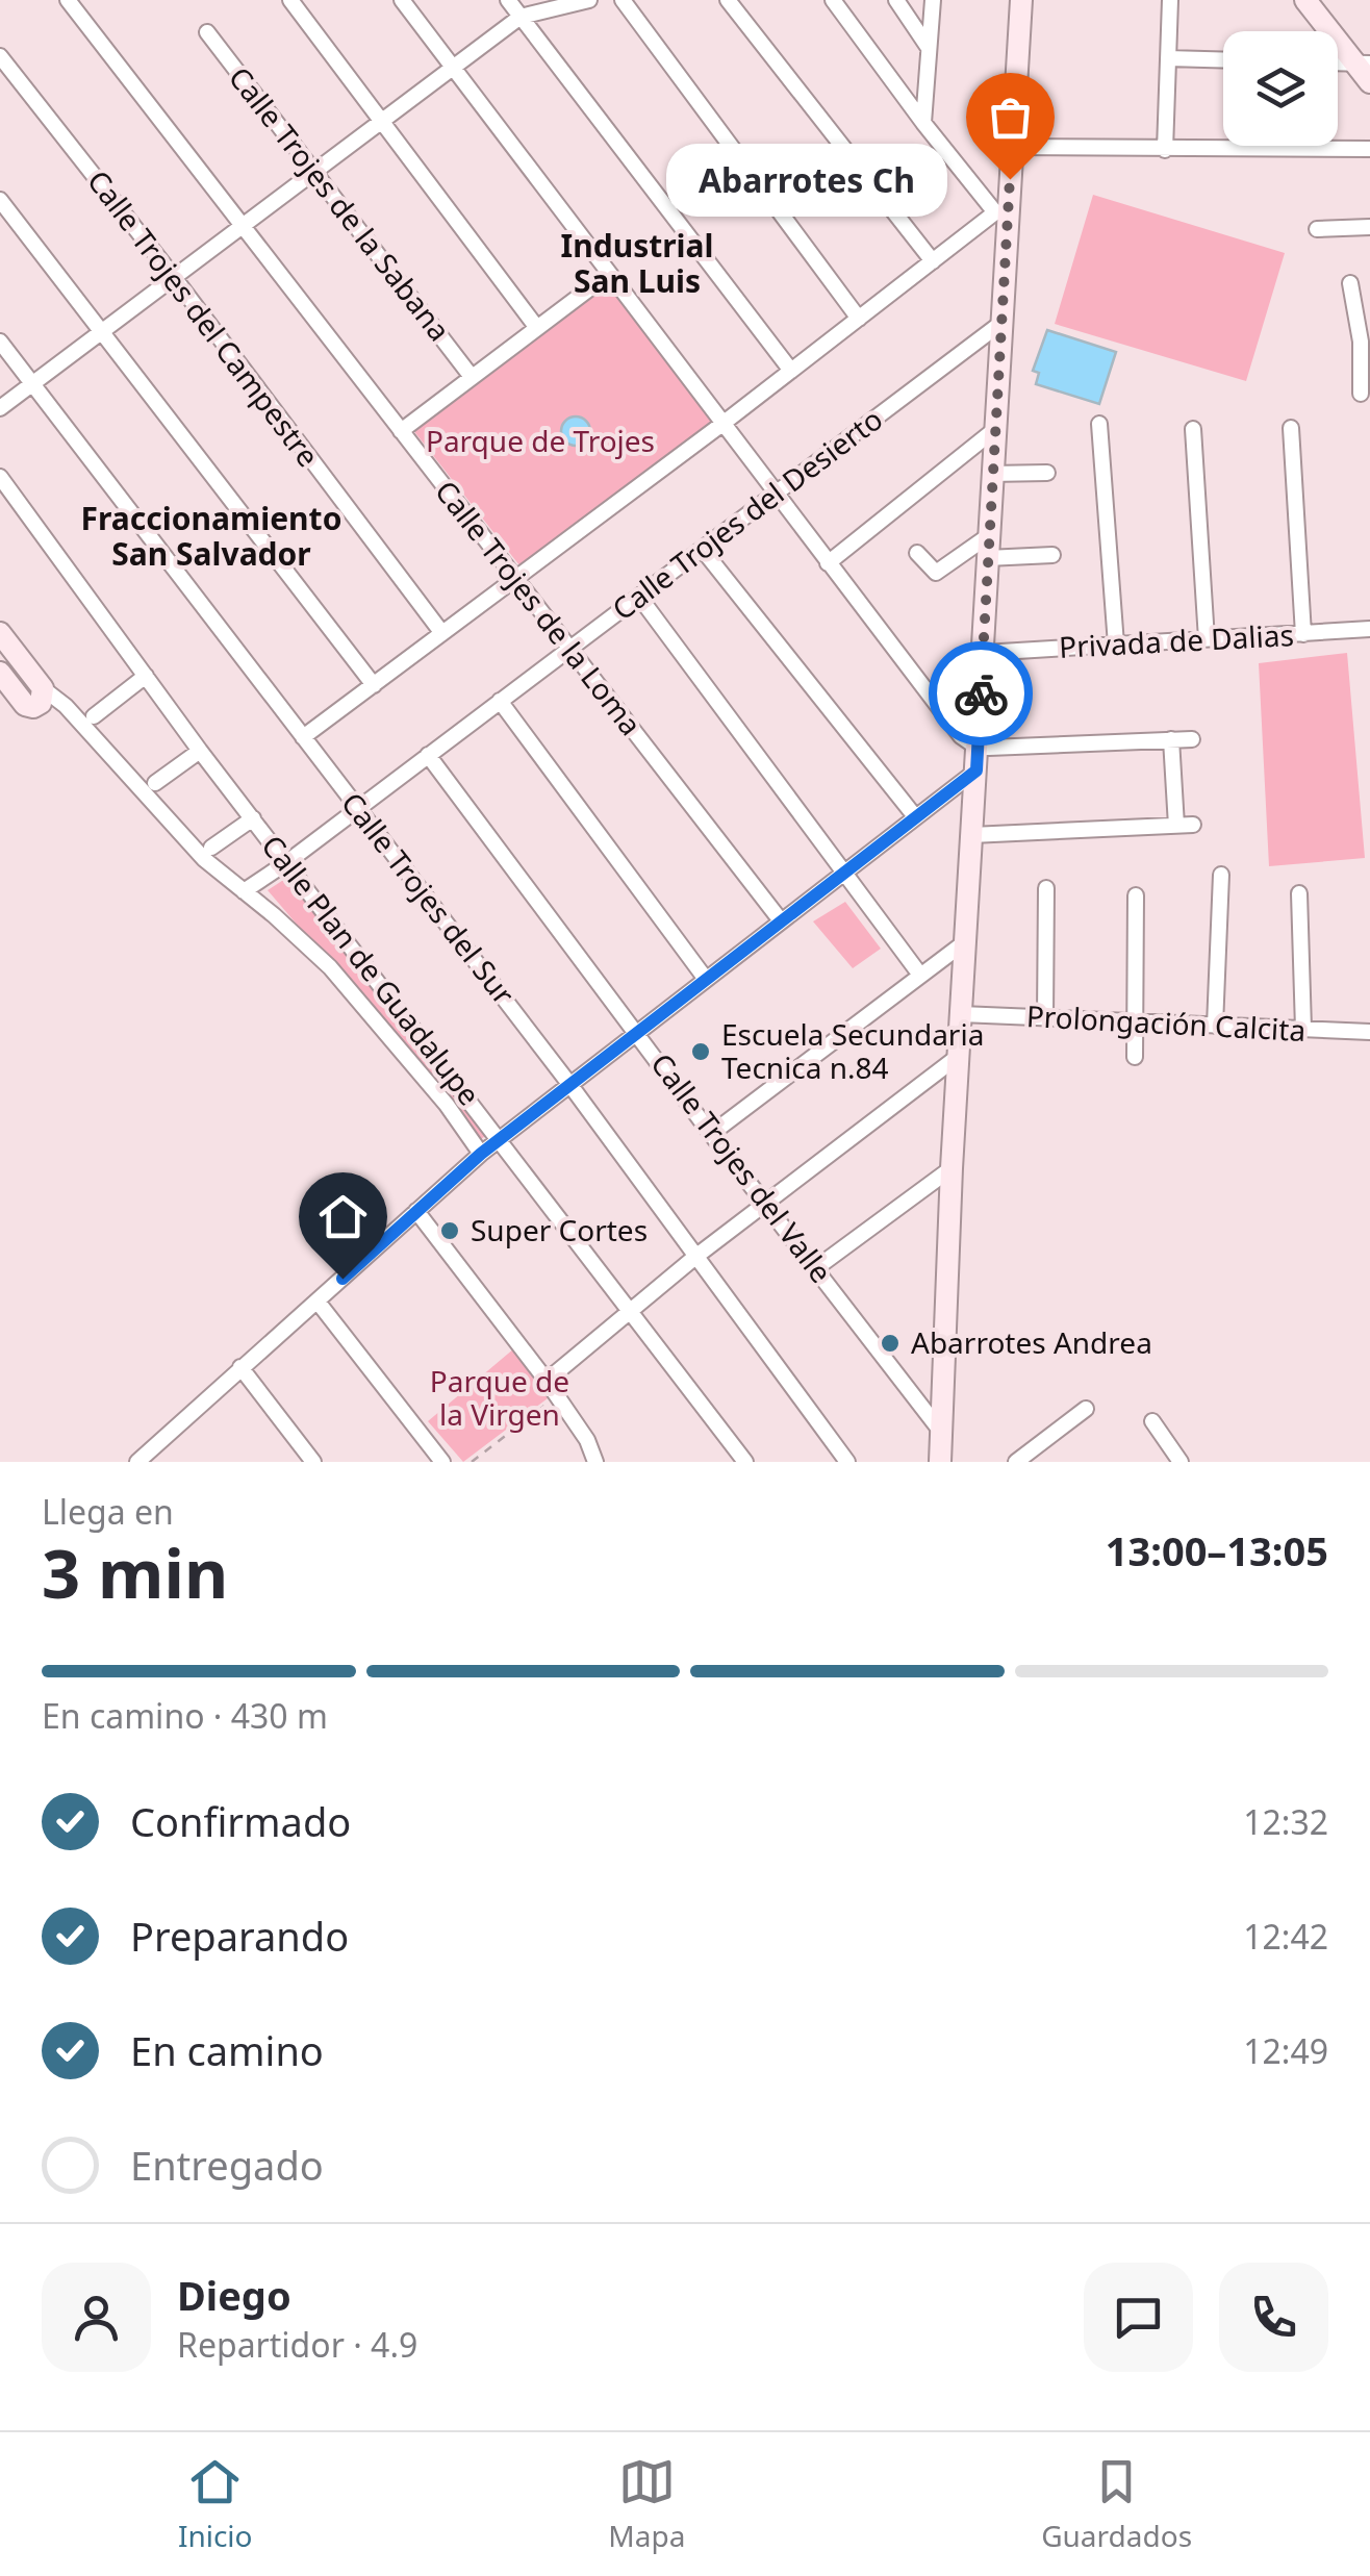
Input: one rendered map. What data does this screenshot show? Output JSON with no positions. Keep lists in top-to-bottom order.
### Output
{
  "streets": {
    "street": [
      "Calle Trojes de la Sabana",
      "Calle Trojes del Campestre",
      "Calle Trojes del Desierto",
      "Calle Trojes de la Loma",
      "Privada de Dalias",
      "Calle Trojes del Sur",
      "Calle Plan de Guadalupe",
      "Prolongación Calcita",
      "Calle Trojes del Valle"
    ]
  },
  "crossings": [
    ["Calle Trojes del Desierto", "Calle Trojes de la Loma"],
    ["Calle Trojes del Desierto", "Calle Trojes del Sur"],
    ["Calle Trojes del Desierto", "Calle Plan de Guadalupe"],
    ["Calle Trojes del Desierto", "Calle Trojes del Valle"]
  ],
  "districts": ["Industrial San Luis", "Fraccionamiento San Salvador"],
  "parks": ["Parque de Trojes", "Parque de la Virgen"],
  "places": [
    "Abarrotes Ch",
    "Escuela Secundaria Tecnica n.84",
    "Super Cortes",
    "Abarrotes Andrea"
  ],
  "page": {
    "bubble": "Abarrotes Ch",
    "heading": ["3 min", "Llega en", "13:00–13:05"],
    "panel": ["Diego", "Repartidor · 4.9"],
    "bar": "En camino · 430 m",
    "list": [
      ["Confirmado", "12:32"],
      ["Preparando", "12:42"],
      ["En camino", "12:49"],
      "Entregado"
    ],
    "tabs": ["Inicio", "Mapa", "Guardados"]
  }
}
